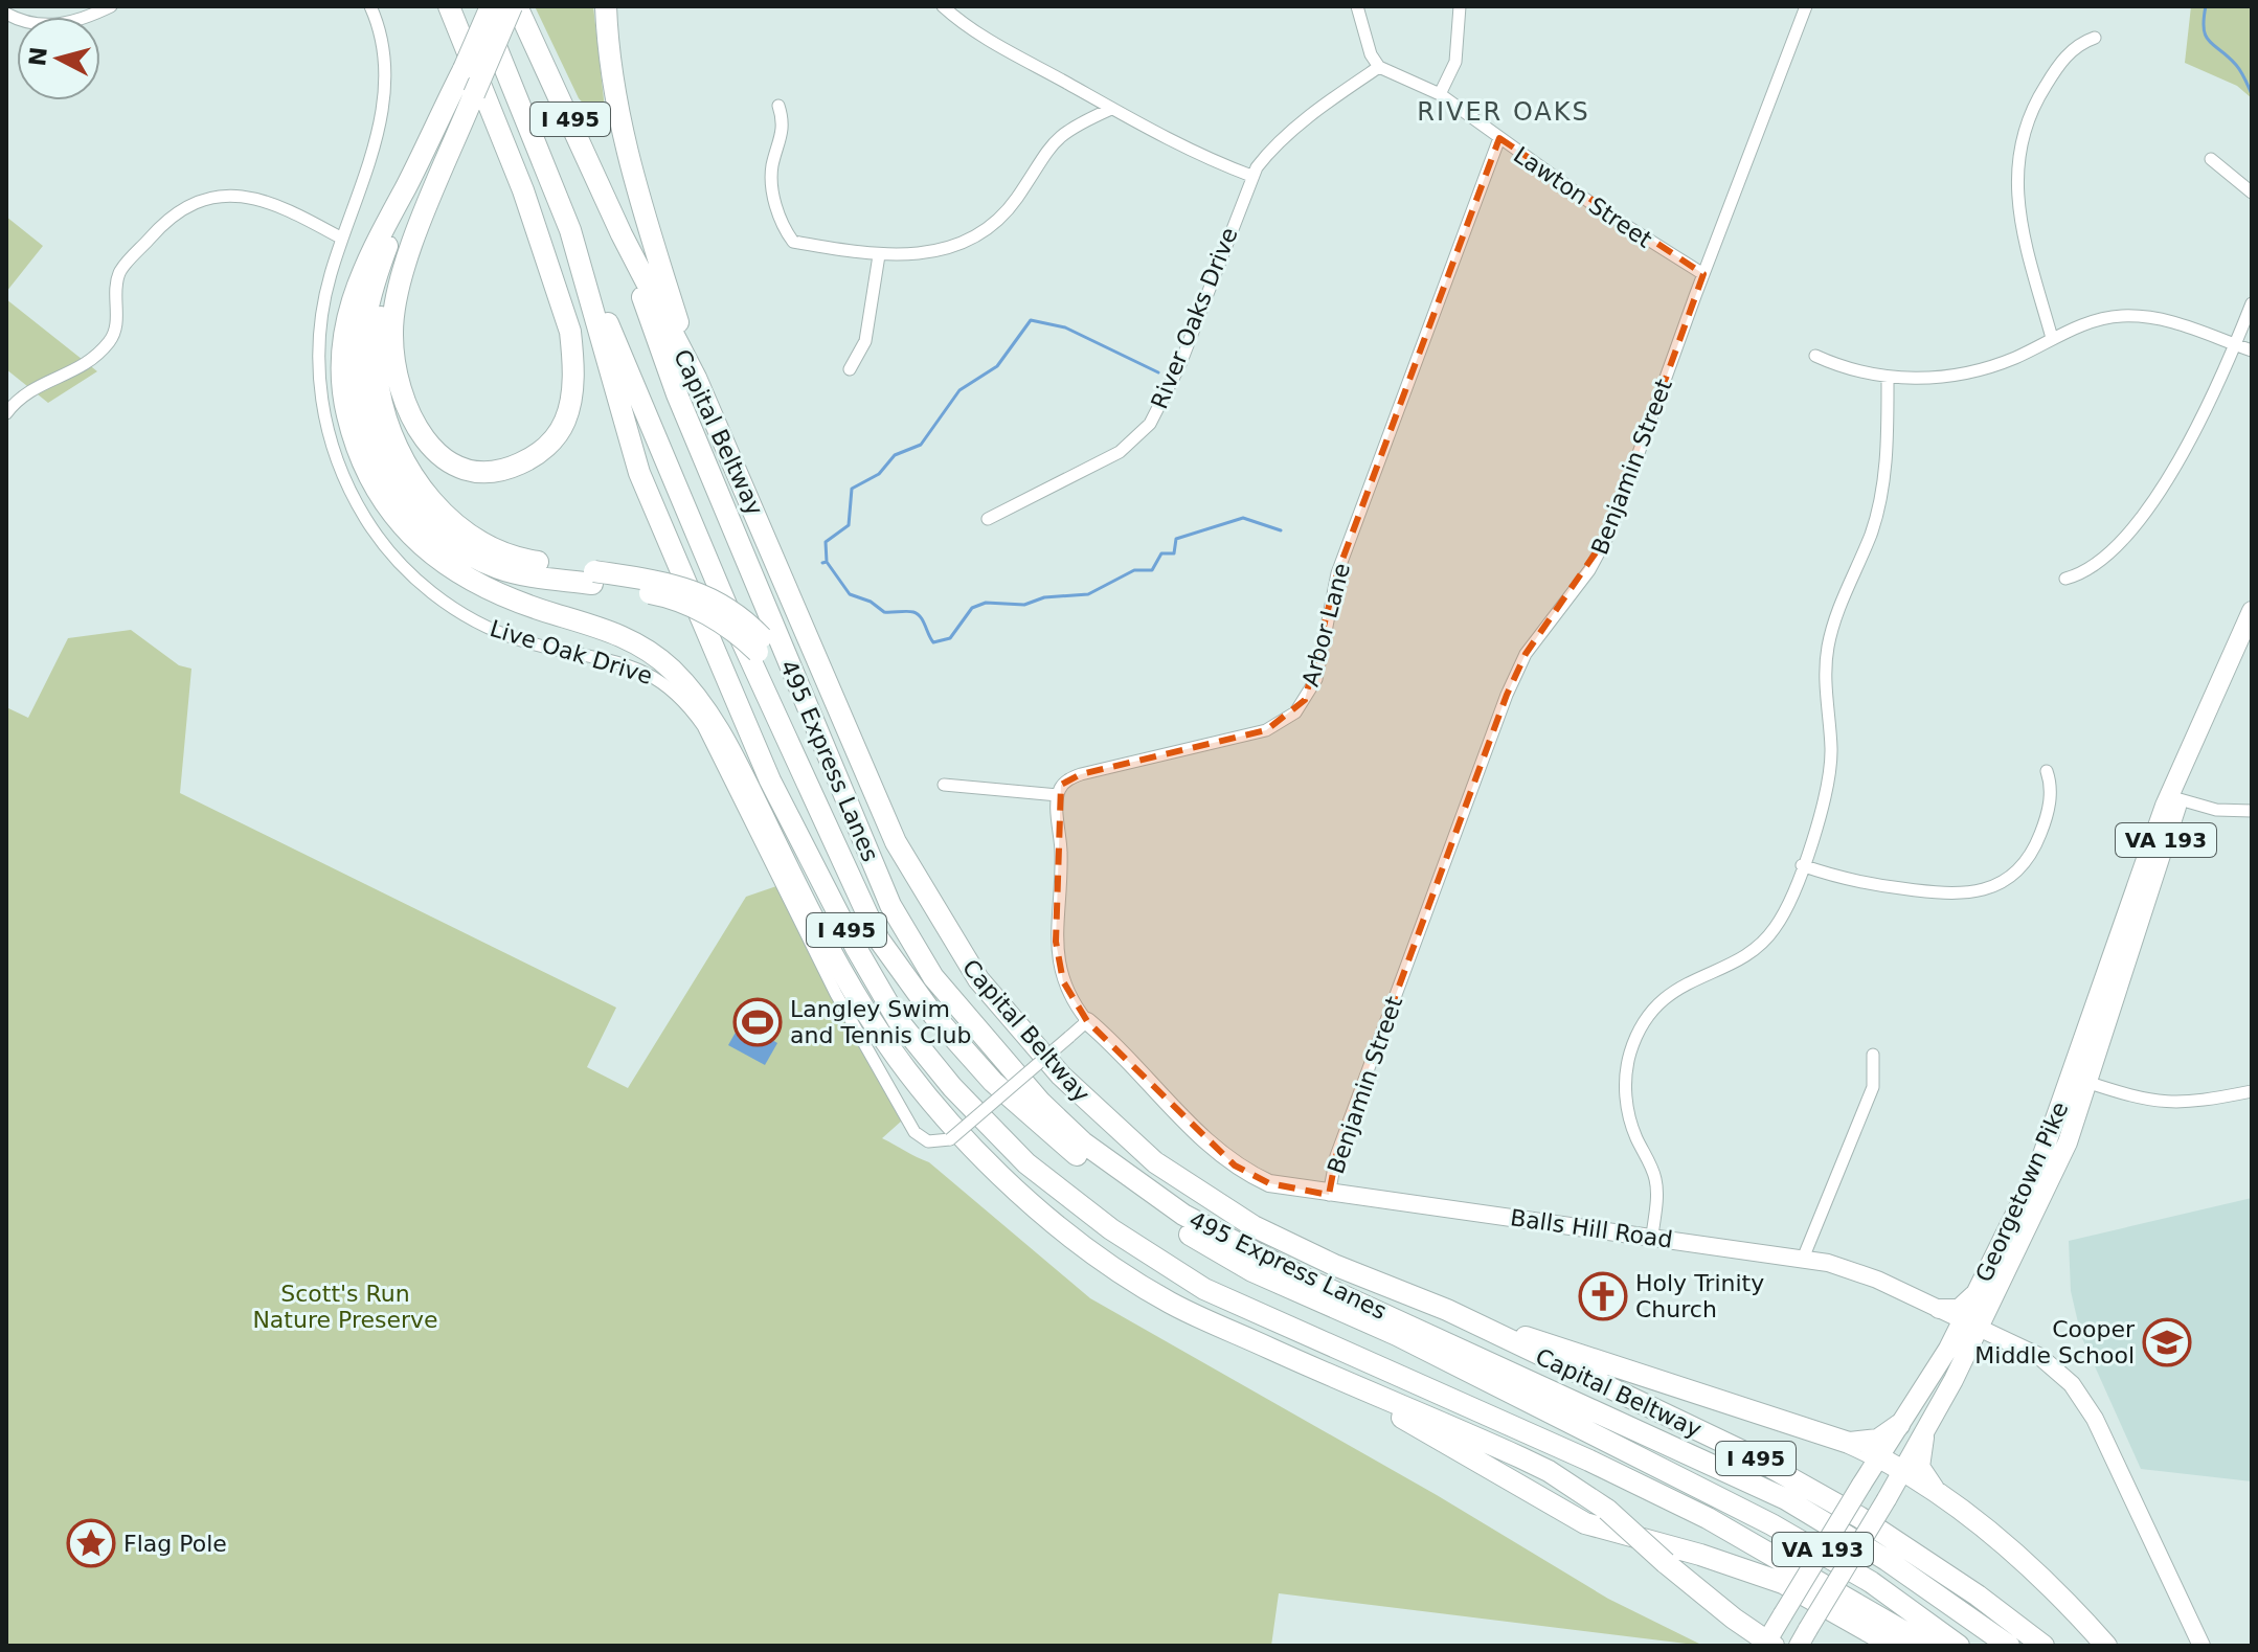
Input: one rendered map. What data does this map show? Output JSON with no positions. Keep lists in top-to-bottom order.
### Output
{
  "streets": {
    "highway": ["I 495", "Capital Beltway", "495 Express Lanes"],
    "main road": ["VA 193", "Georgetown Pike"],
    "street": [
      "Lawton Street",
      "River Oaks Drive",
      "Benjamin Street",
      "Arbor Lane",
      "Live Oak Drive",
      "Balls Hill Road"
    ]
  },
  "crossings": [
    ["I 495", "495 Express Lanes"],
    ["Lawton Street", "Benjamin Street"],
    ["Lawton Street", "Arbor Lane"],
    ["Capital Beltway", "495 Express Lanes"],
    ["Benjamin Street", "Balls Hill Road"],
    ["Arbor Lane", "Balls Hill Road"],
    ["Live Oak Drive", "Balls Hill Road"],
    ["Georgetown Pike", "Balls Hill Road"]
  ],
  "districts": ["RIVER OAKS"],
  "parks": ["Scott's Run Nature Preserve"],
  "places": {
    "sports": ["Langley Swim and Tennis Club"],
    "church": ["Holy Trinity Church"],
    "school or university": ["Cooper Middle School"],
    "place": ["Flag Pole"]
  },
  "north": "left"
}
